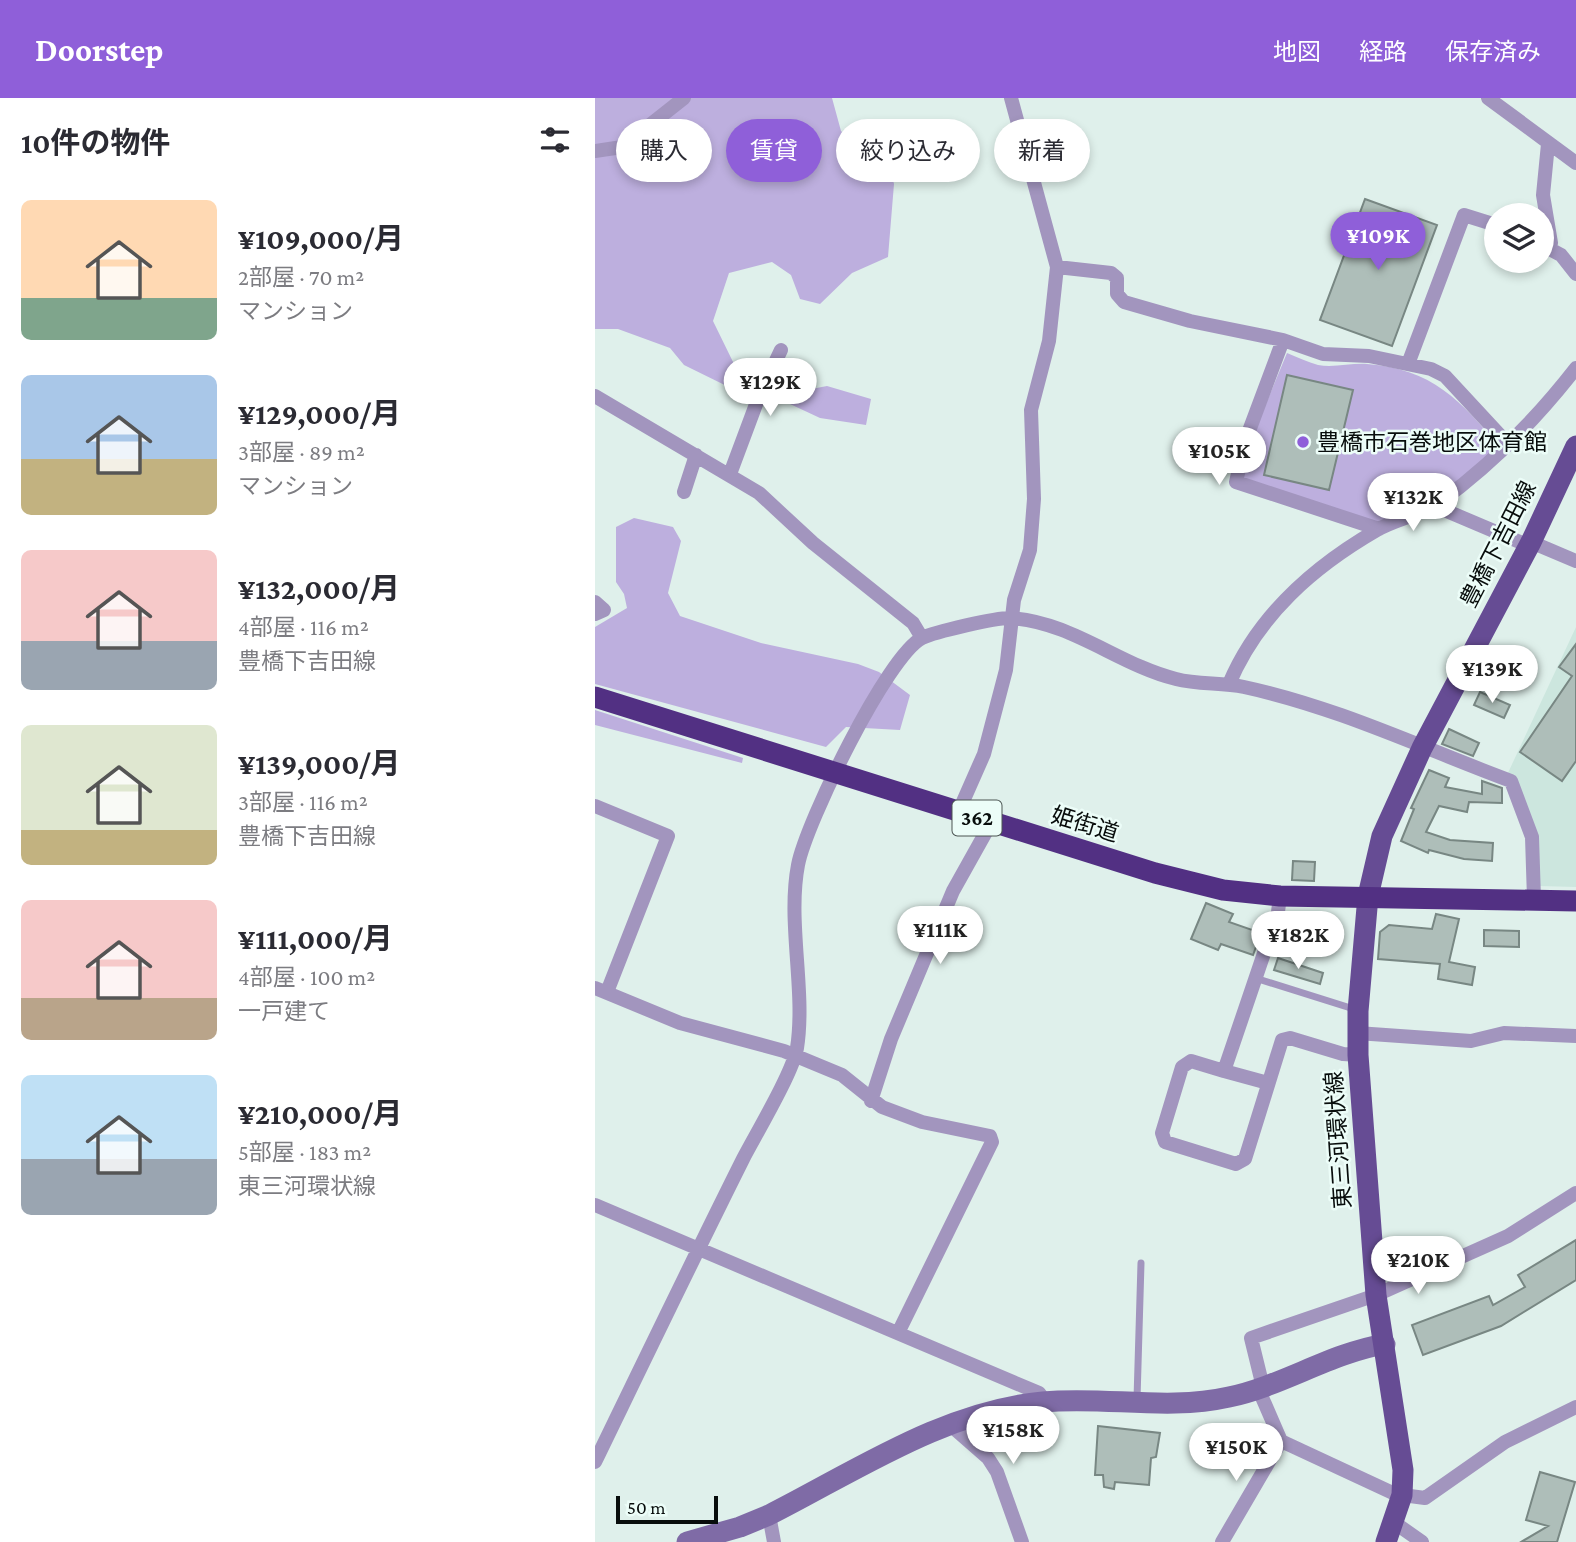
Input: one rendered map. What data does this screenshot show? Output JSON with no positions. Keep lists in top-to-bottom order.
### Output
{
  "streets": {
    "highway": ["362", "姫街道"],
    "main road": ["豊橋下吉田線", "東三河環状線"]
  },
  "crossings": [
    ["豊橋下吉田線", "姫街道"],
    ["豊橋下吉田線", "東三河環状線"],
    ["姫街道", "東三河環状線"]
  ],
  "places": ["豊橋市石巻地区体育館"],
  "scale_bar": "50 m",
  "page": {
    "header": "Doorstep",
    "nav": ["地図", "経路", "保存済み"],
    "heading": "10件の物件",
    "chip": [
      "購入",
      "賃貸",
      "絞り込み",
      "新着"
    ],
    "list": [
      {
        "name": "¥109,000/月",
        "note": "2部屋 · 70 m² · マンション"
      },
      {
        "name": "¥129,000/月",
        "note": "3部屋 · 89 m² · マンション"
      },
      {
        "name": "¥132,000/月",
        "note": "4部屋 · 116 m² · 豊橋下吉田線"
      },
      {
        "name": "¥139,000/月",
        "note": "3部屋 · 116 m² · 豊橋下吉田線"
      },
      {
        "name": "¥111,000/月",
        "note": "4部屋 · 100 m² · 一戸建て"
      },
      {
        "name": "¥210,000/月",
        "note": "5部屋 · 183 m² · 東三河環状線"
      }
    ],
    "price": [
      "¥109K",
      "¥129K",
      "¥105K",
      "¥132K",
      "¥139K",
      "¥111K",
      "¥182K",
      "¥210K",
      "¥158K",
      "¥150K"
    ],
    "scale": "50 m"
  }
}
